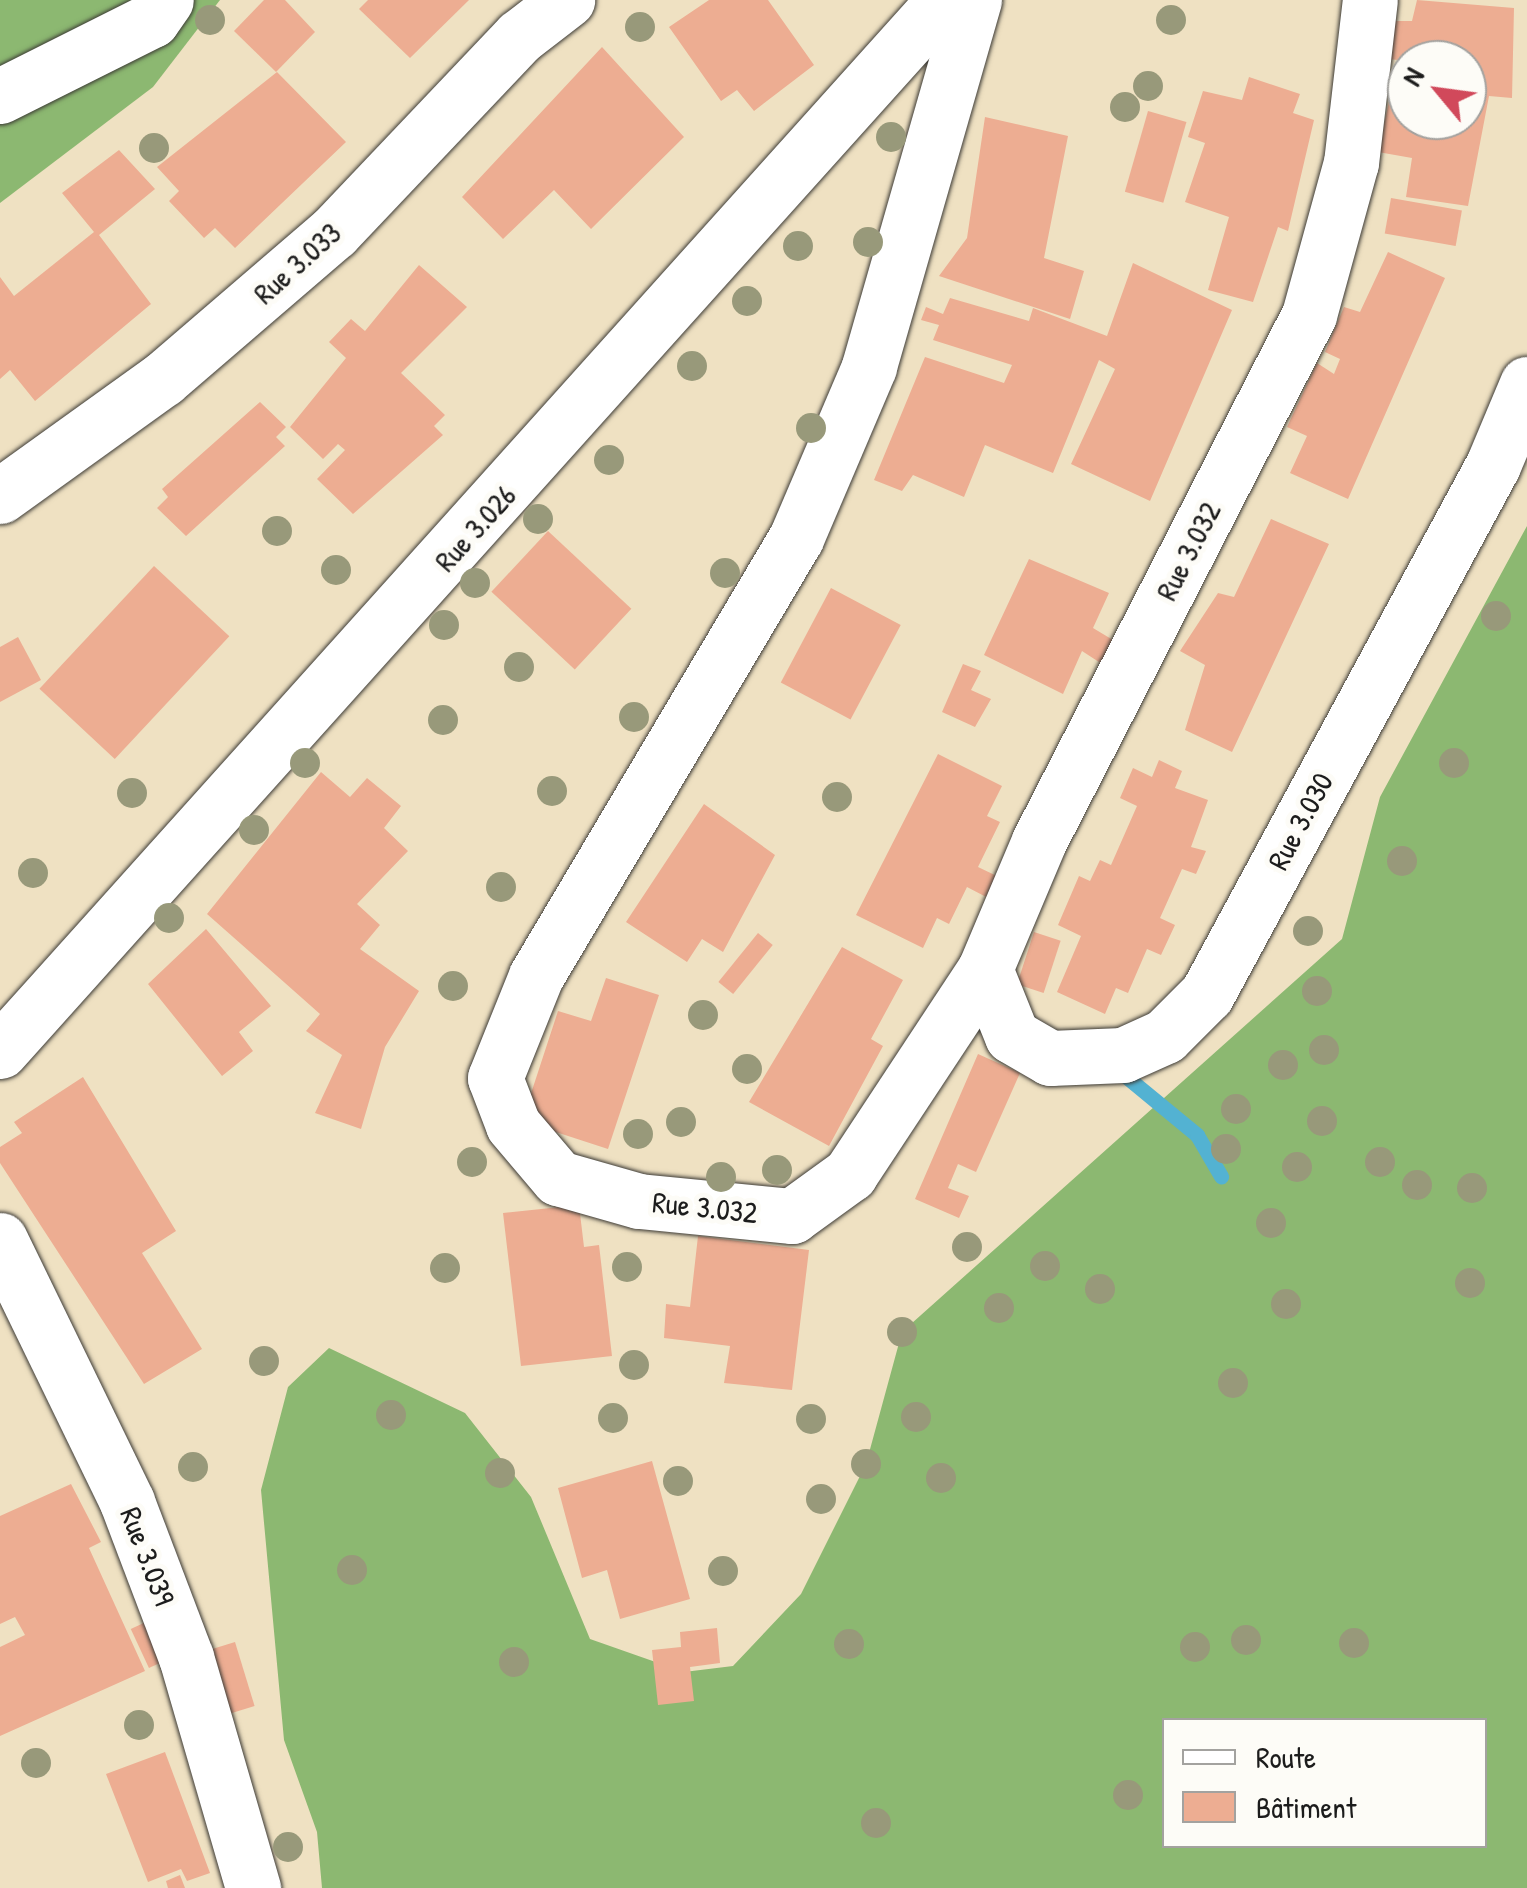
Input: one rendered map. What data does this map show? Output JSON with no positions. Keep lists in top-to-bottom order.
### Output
{
  "streets": {
    "street": [
      "Rue 3.033",
      "Rue 3.026",
      "Rue 3.032",
      "Rue 3.030",
      "Rue 3.039"
    ]
  },
  "crossings": [
    ["Rue 3.032", "Rue 3.030"]
  ],
  "legend": ["Route", "Bâtiment"],
  "north": "top left"
}
